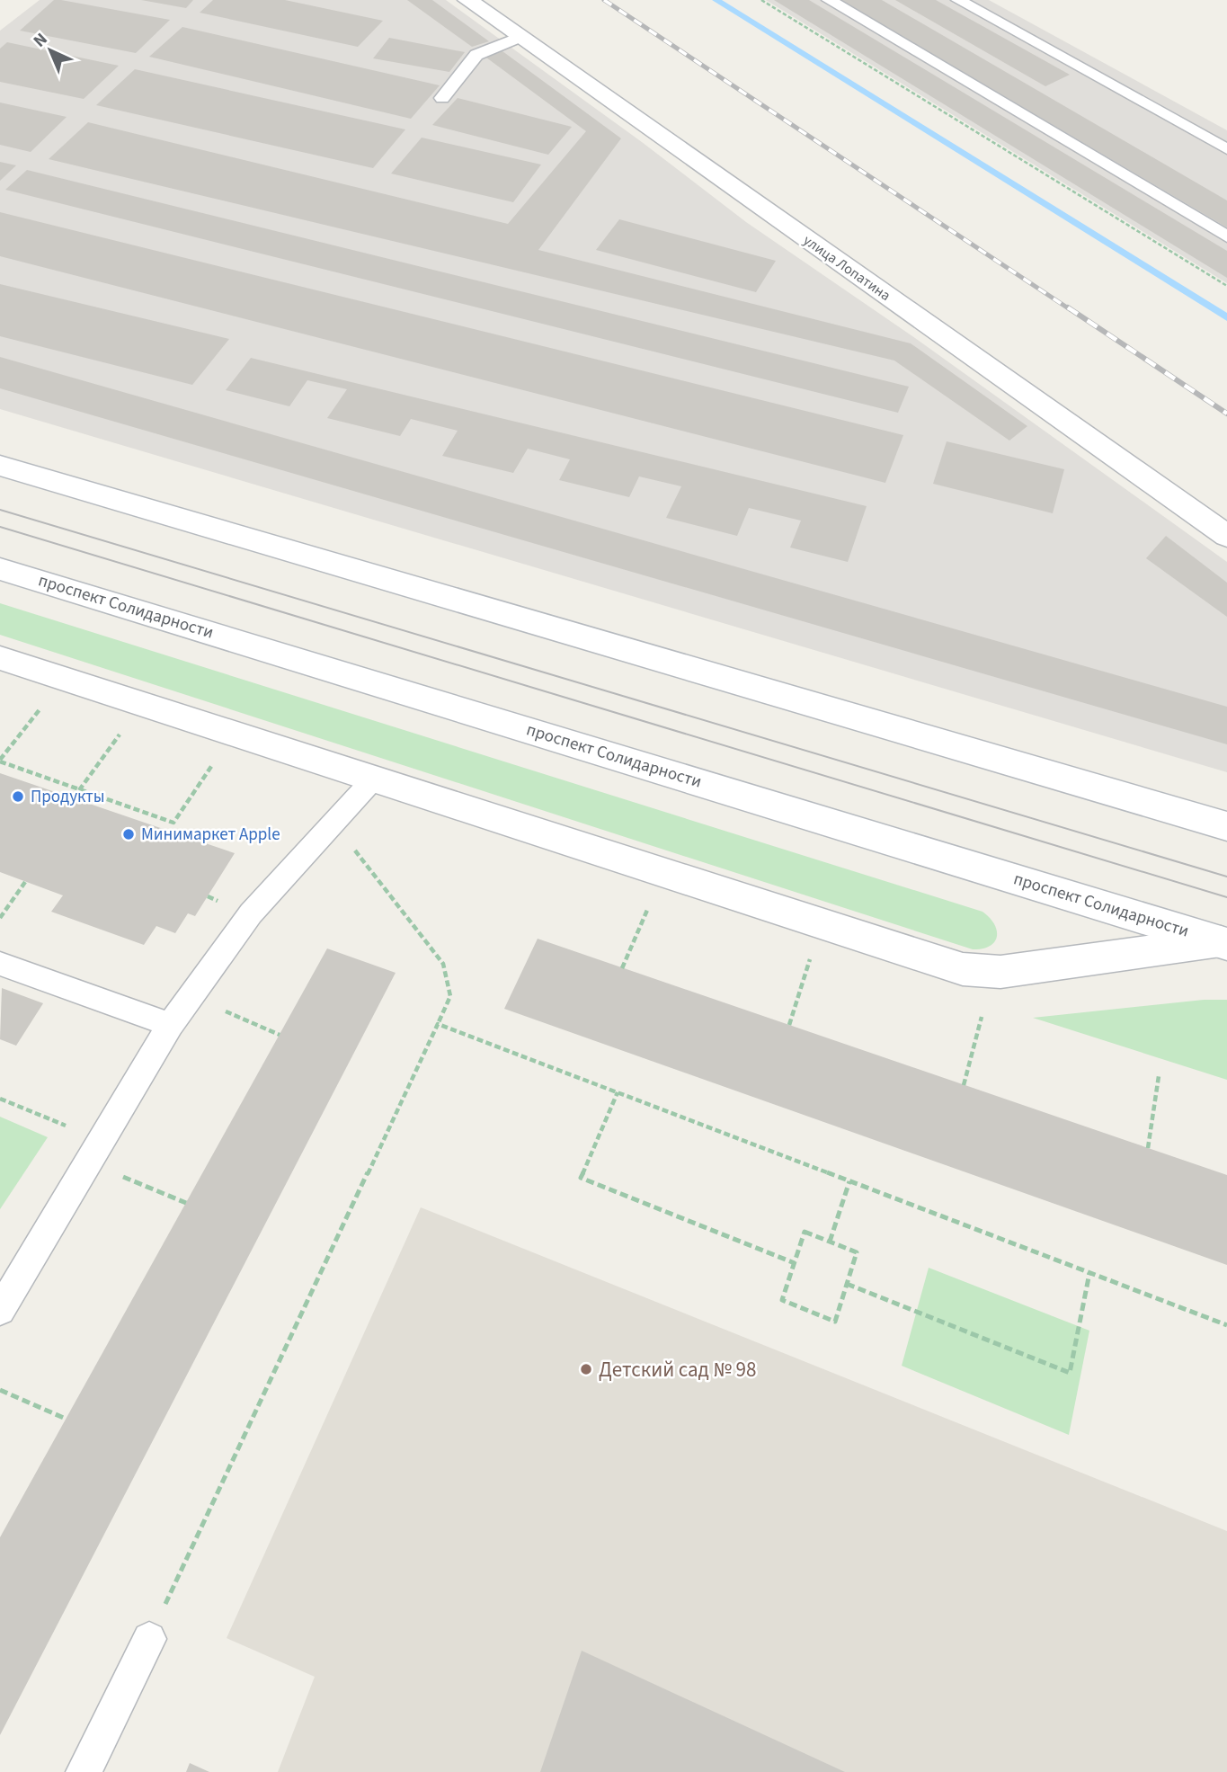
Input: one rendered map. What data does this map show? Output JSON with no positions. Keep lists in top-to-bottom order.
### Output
{
  "streets": {
    "street": ["улица Лопатина", "проспект Солидарности"]
  },
  "places": ["Продукты", "Минимаркет Apple", "Детский сад № 98"],
  "north": "top left"
}
